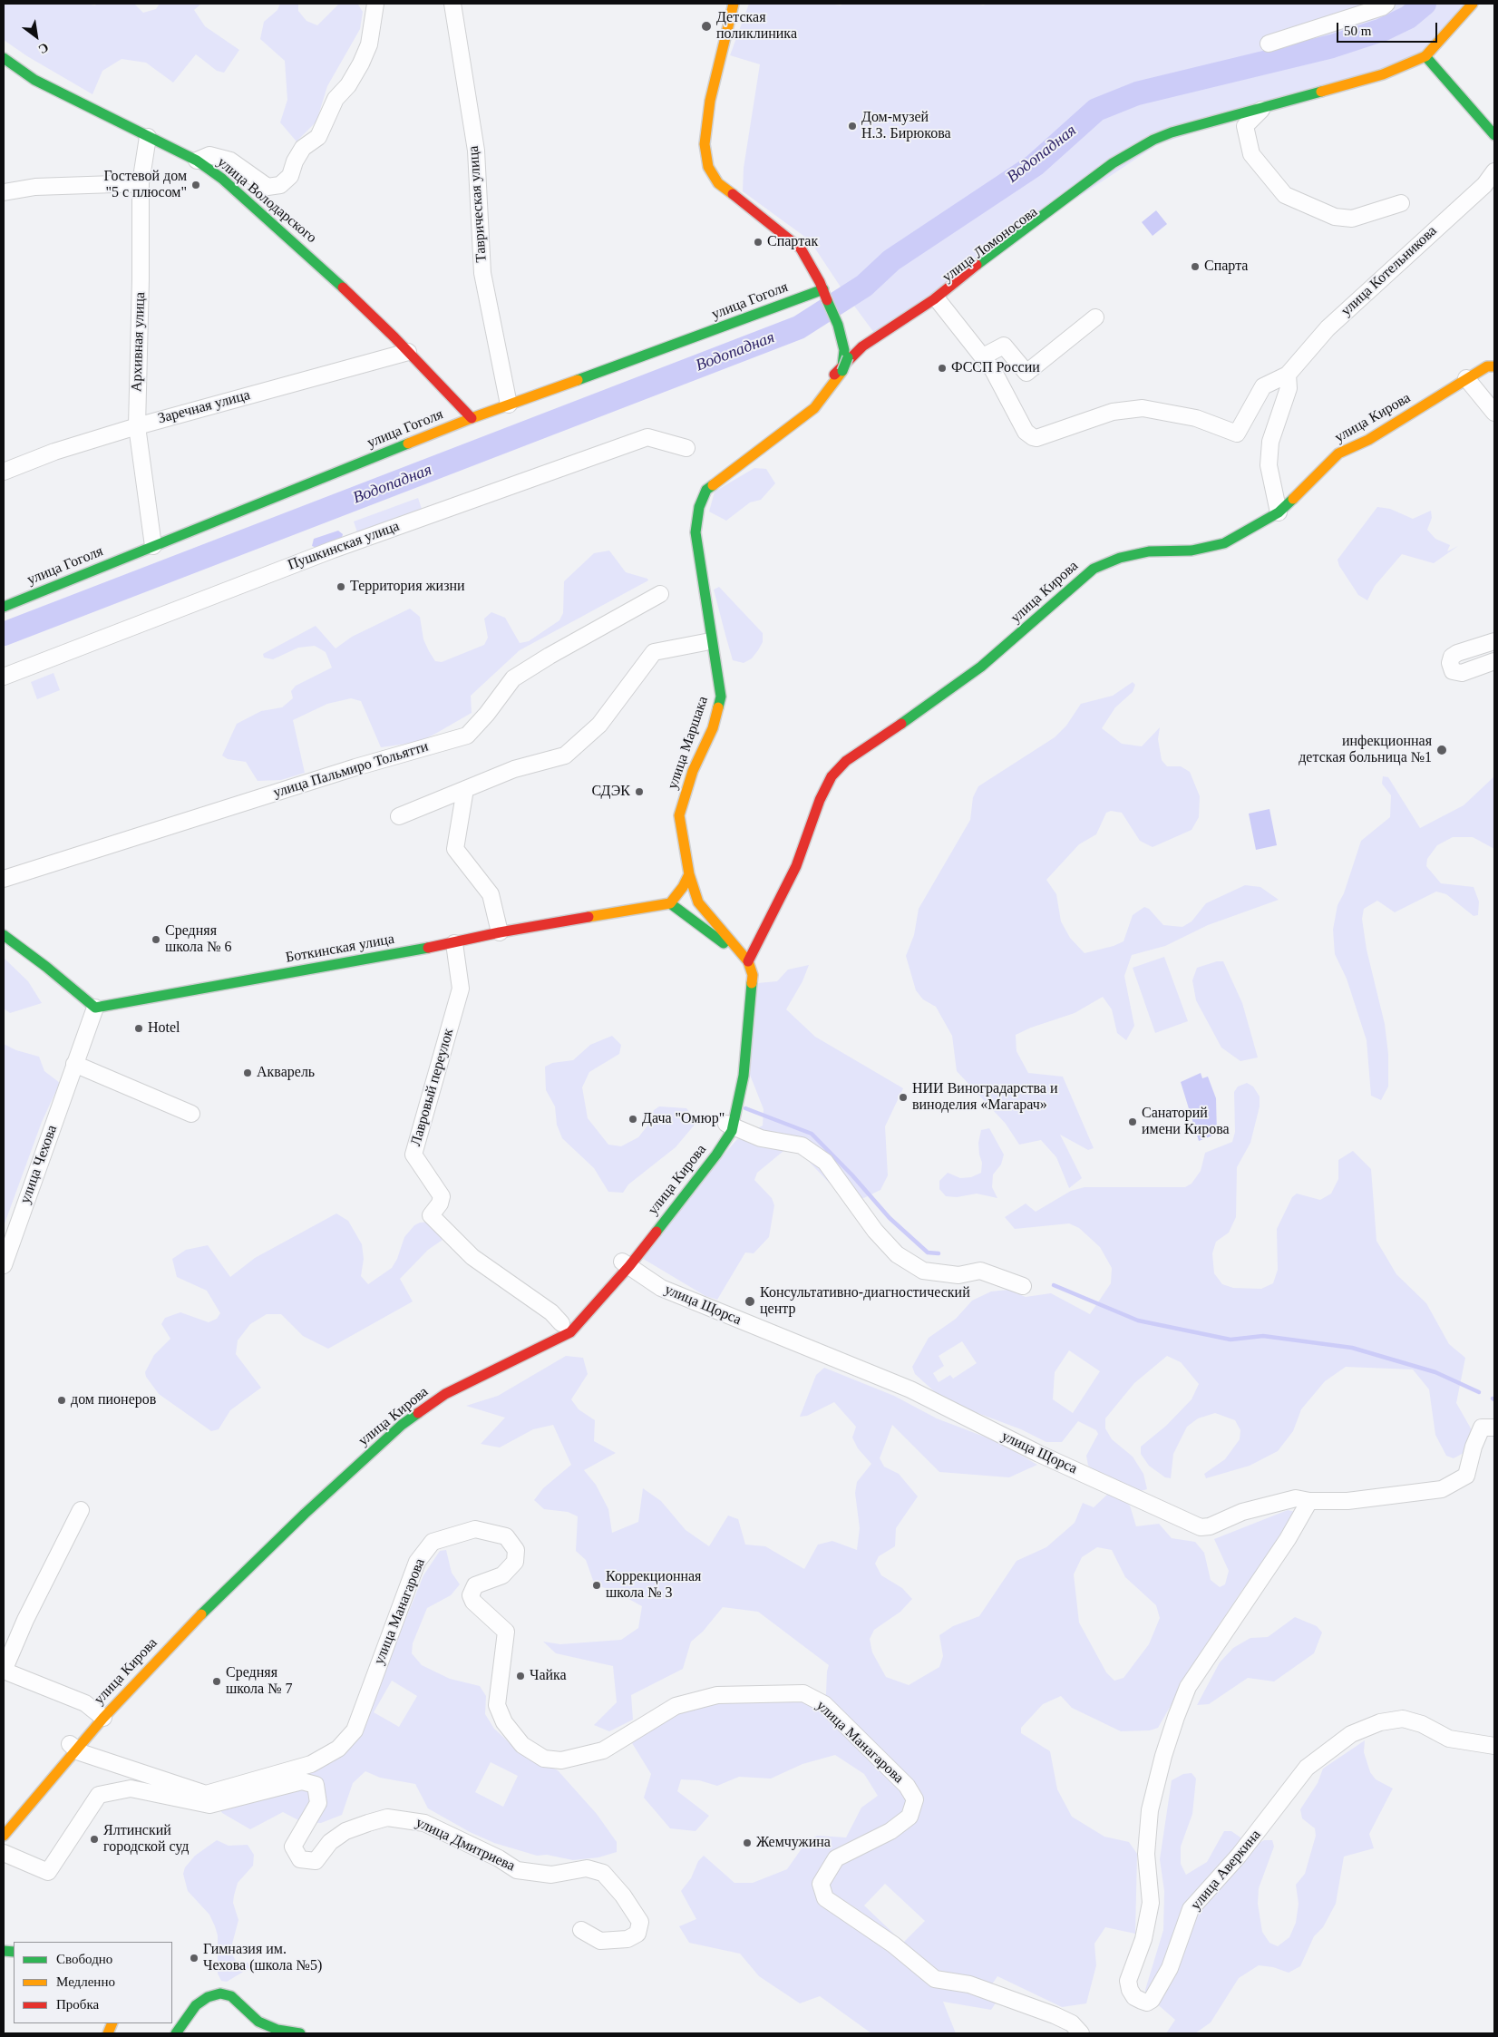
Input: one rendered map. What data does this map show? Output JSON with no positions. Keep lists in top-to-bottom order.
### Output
{
  "streets": {
    "main road": [
      "улица Володарского",
      "улица Ломоносова",
      "улица Гоголя",
      "улица Кирова",
      "улица Маршака",
      "Боткинская улица"
    ],
    "street": [
      "Таврическая улица",
      "улица Котельникова",
      "Архивная улица",
      "Заречная улица",
      "Пушкинская улица",
      "улица Пальмиро Тольятти",
      "Лавровый переулок",
      "улица Чехова",
      "улица Щорса",
      "улица Манагарова",
      "улица Дмитриева",
      "улица Аверкина"
    ]
  },
  "crossings": [
    ["улица Володарского", "улица Гоголя"],
    ["улица Володарского", "Архивная улица"],
    ["улица Володарского", "Заречная улица"],
    ["Таврическая улица", "улица Гоголя"],
    ["улица Ломоносова", "улица Маршака"],
    ["улица Гоголя", "Архивная улица"],
    ["Архивная улица", "Заречная улица"],
    ["улица Кирова", "улица Маршака"],
    ["улица Кирова", "улица Щорса"],
    ["улица Кирова", "улица Манагарова"],
    ["Боткинская улица", "Лавровый переулок"],
    ["Боткинская улица", "улица Чехова"],
    ["улица Щорса", "улица Аверкина"]
  ],
  "water": ["Водопадная"],
  "places": [
    "Детская поликлиника",
    "Дом-музей Н.З. Бирюкова",
    "Гостевой дом \"5 с плюсом\"",
    "Спартак",
    "Спарта",
    "ФССП России",
    "Территория жизни",
    "инфекционная детская больница №1",
    "СДЭК",
    "Средняя школа № 6",
    "Hotel",
    "Акварель",
    "НИИ Виноградарства и виноделия «Магарач»",
    "Дача \"Омюр\"",
    "Санаторий имени Кирова",
    "Консультативно-диагностический центр",
    "дом пионеров",
    "Коррекционная школа № 3",
    "Чайка",
    "Средняя школа № 7",
    "Ялтинский городской суд",
    "Жемчужина",
    "Гимназия им. Чехова (школа №5)"
  ],
  "legend": ["Свободно", "Медленно", "Пробка"],
  "scale_bar": "50 m",
  "north": "bottom right"
}
